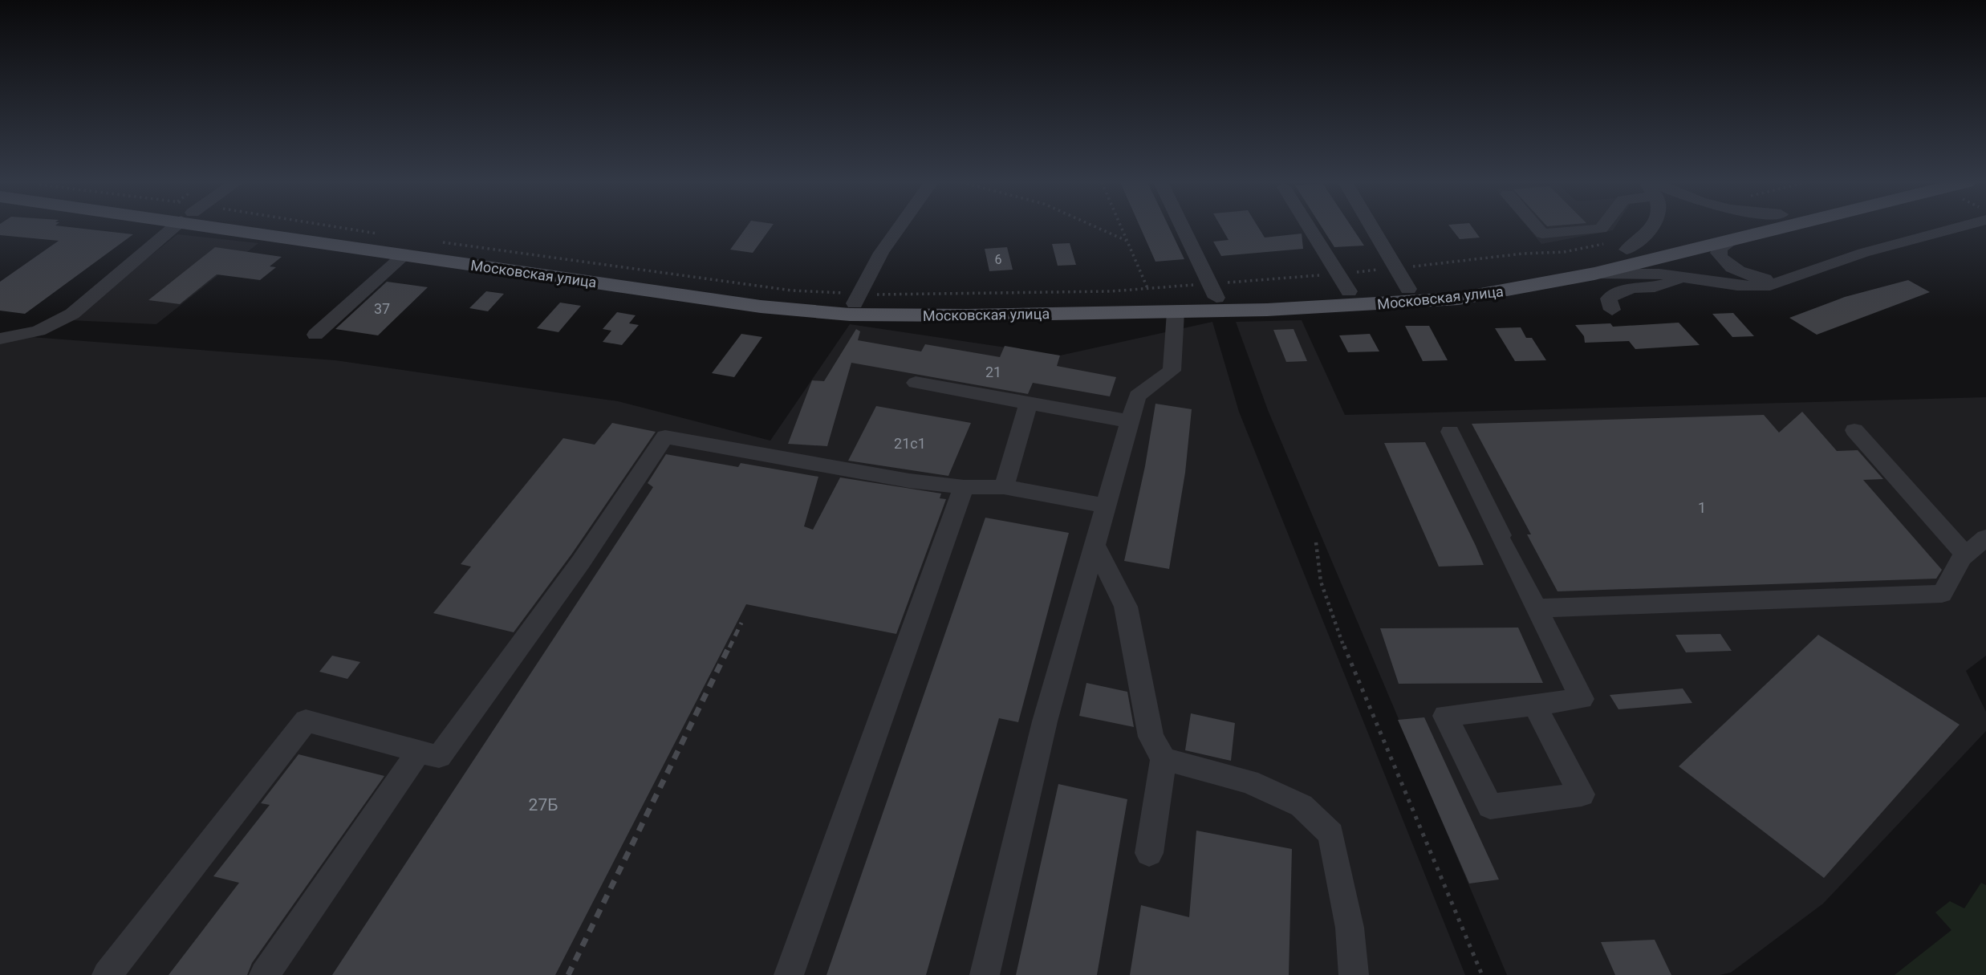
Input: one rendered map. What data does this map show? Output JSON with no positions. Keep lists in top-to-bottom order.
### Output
{
  "streets": {
    "main road": ["Московская улица"]
  },
  "house_numbers": [
    "6",
    "37",
    "21",
    "21с1",
    "1",
    "27Б"
  ]
}
